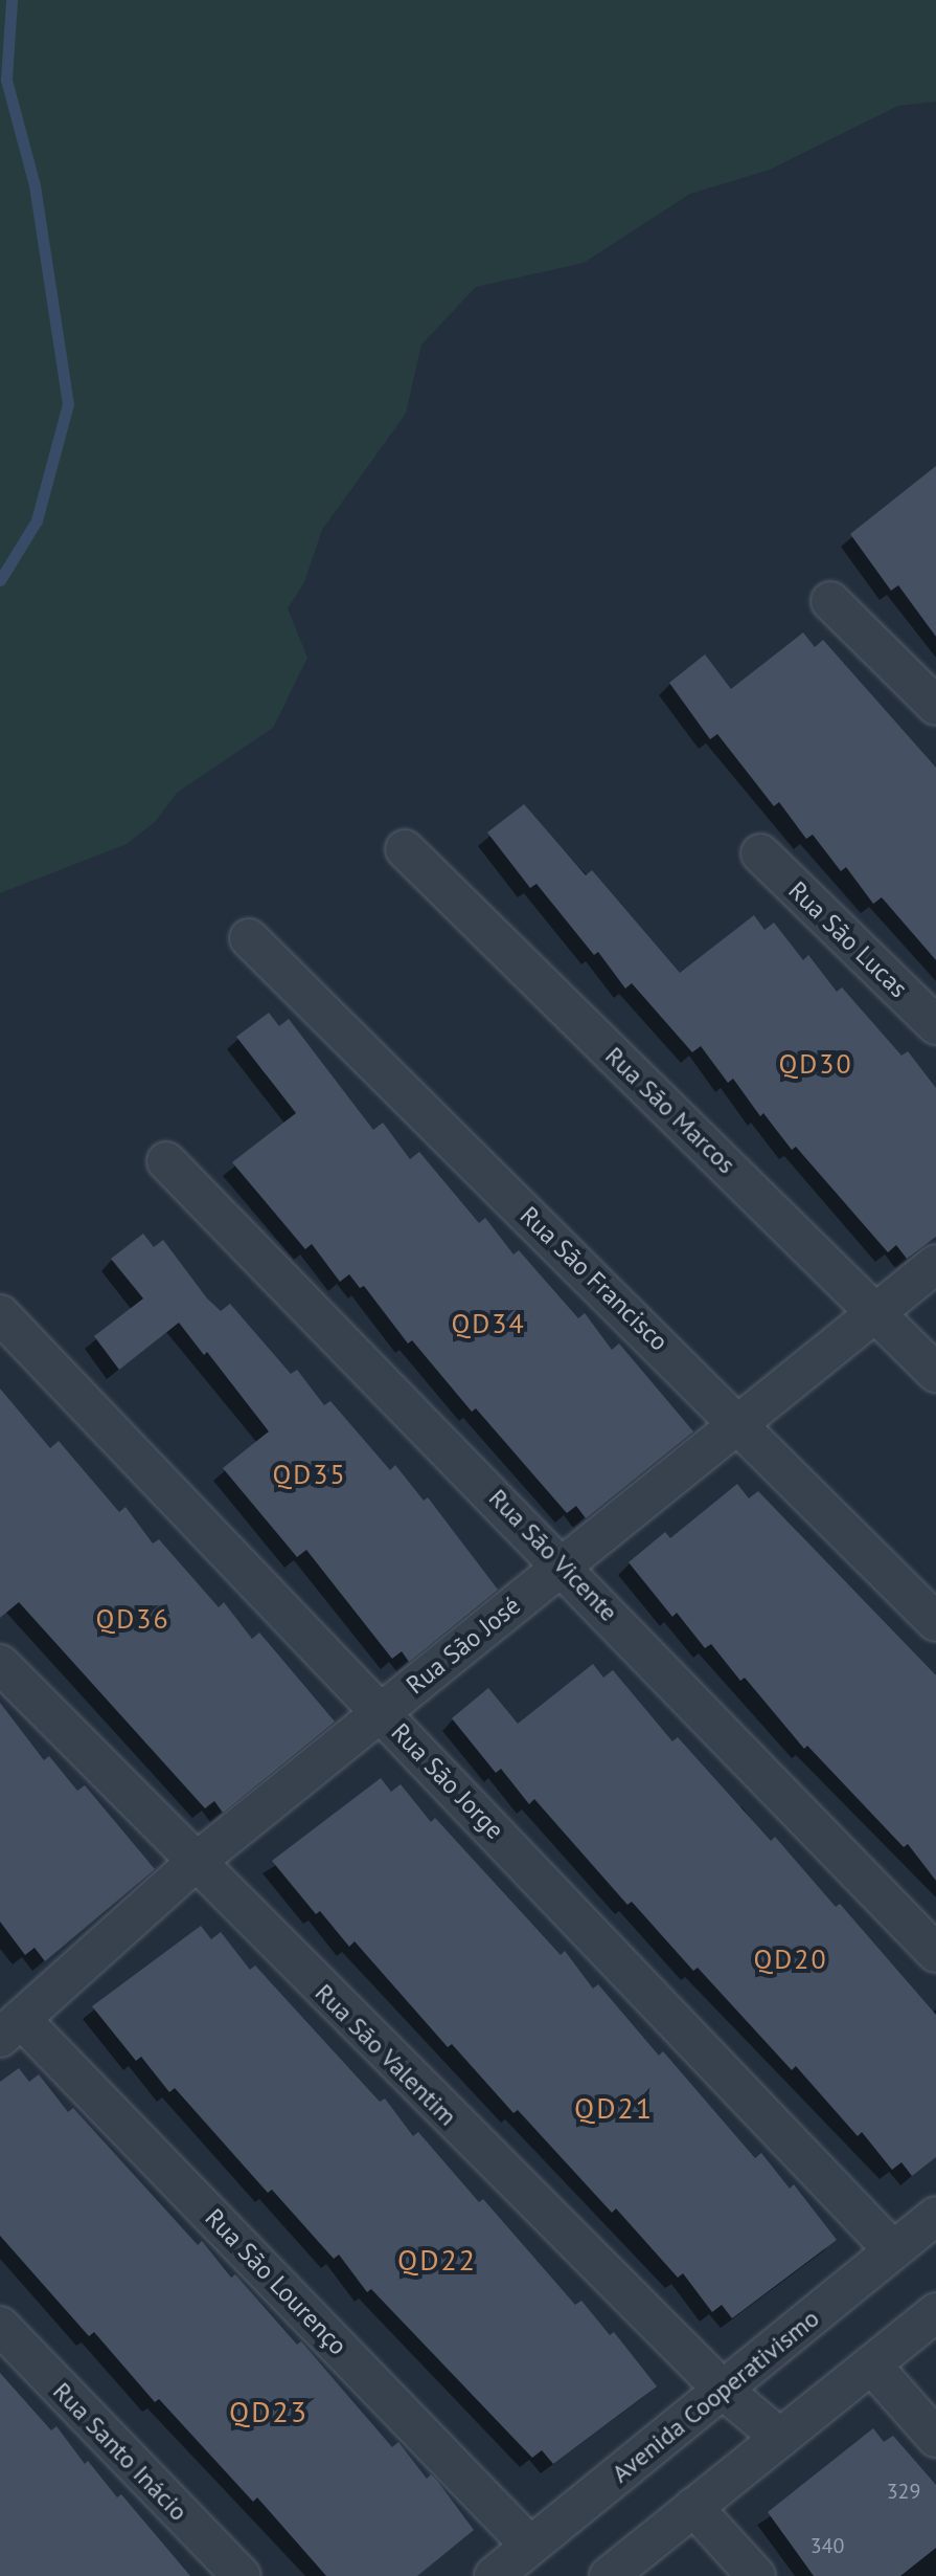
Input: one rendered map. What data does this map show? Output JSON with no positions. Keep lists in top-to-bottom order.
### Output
{
  "streets": {
    "street": [
      "Rua São Lucas",
      "Rua São Marcos",
      "Rua São Francisco",
      "Rua São Vicente",
      "Rua São José",
      "Rua São Jorge",
      "Rua São Valentim",
      "Rua São Lourenço",
      "Avenida Cooperativismo",
      "Rua Santo Inácio"
    ]
  },
  "crossings": [
    ["Rua São Marcos", "Rua São José"],
    ["Rua São Francisco", "Rua São José"],
    ["Rua São Vicente", "Rua São José"],
    ["Rua São José", "Rua São Jorge"],
    ["Rua São José", "Rua São Valentim"],
    ["Rua São José", "Rua São Lourenço"],
    ["Rua São Jorge", "Avenida Cooperativismo"],
    ["Rua São Valentim", "Avenida Cooperativismo"],
    ["Rua São Lourenço", "Avenida Cooperativismo"]
  ],
  "districts": [
    "QD30",
    "QD34",
    "QD35",
    "QD36",
    "QD20",
    "QD21",
    "QD22",
    "QD23"
  ],
  "house_numbers": ["329", "340"]
}
